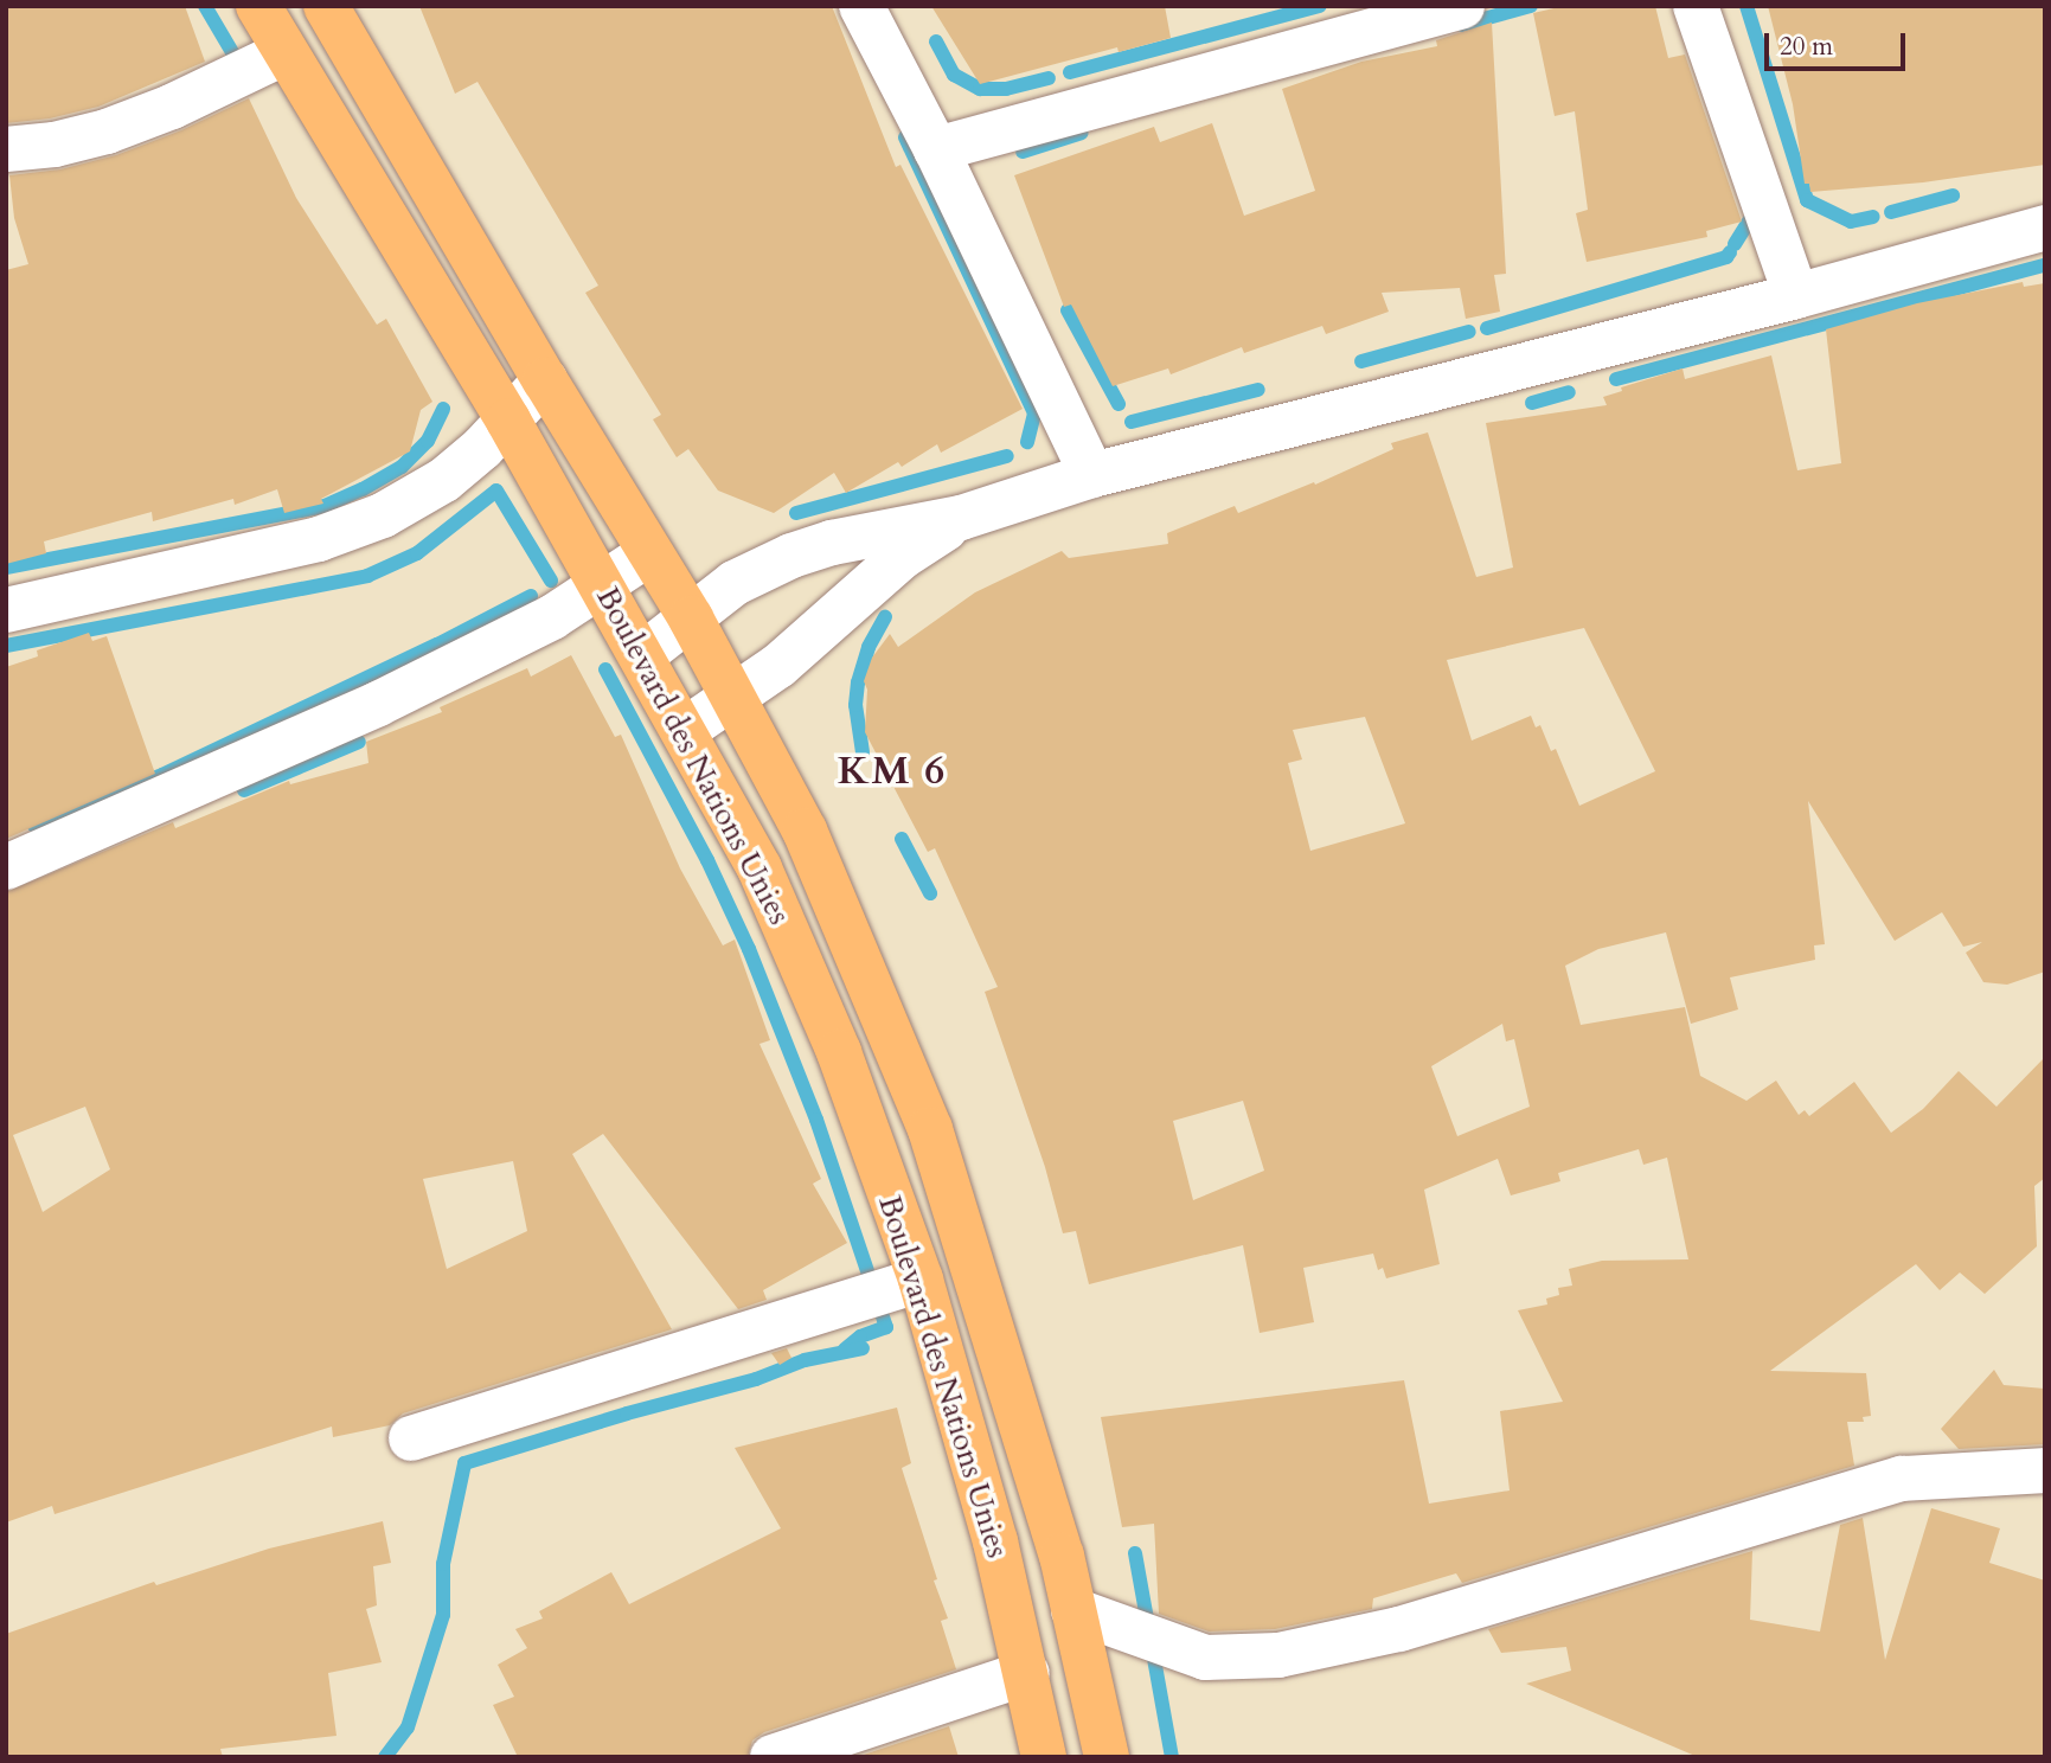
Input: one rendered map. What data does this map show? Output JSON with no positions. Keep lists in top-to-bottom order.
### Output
{
  "streets": {
    "main road": ["Boulevard des Nations Unies"]
  },
  "districts": ["KM 6"],
  "scale_bar": "20 m"
}
